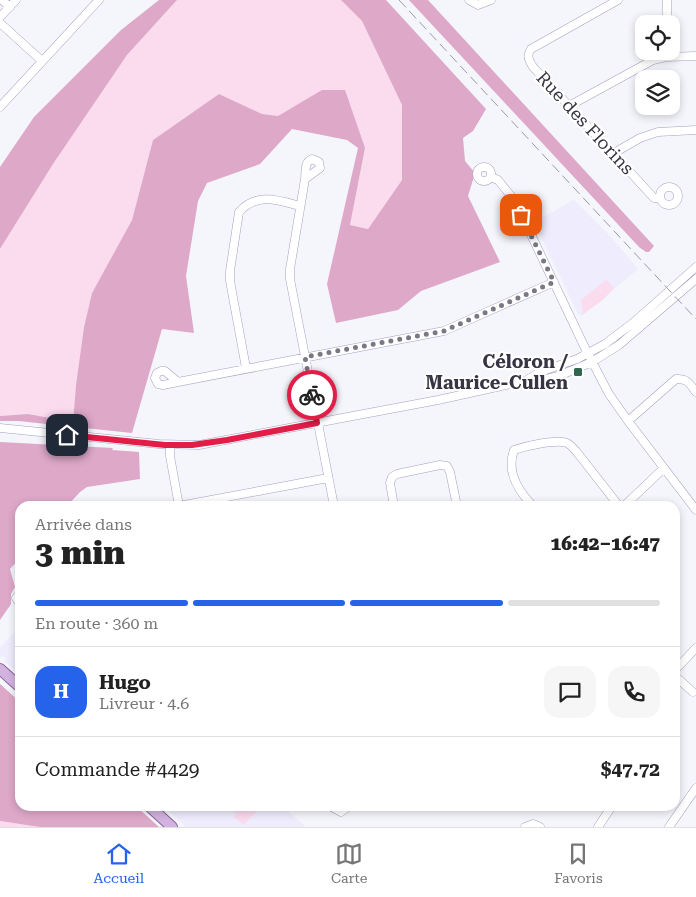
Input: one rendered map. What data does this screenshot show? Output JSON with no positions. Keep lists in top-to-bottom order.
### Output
{
  "streets": {
    "street": ["Rue des Florins"]
  },
  "places": {
    "transit": ["Céloron / Maurice-Cullen"]
  },
  "page": {
    "heading": ["3 min", "Arrivée dans", "16:42–16:47"],
    "panel": [
      "Hugo",
      "Livreur · 4.6",
      "Commande #4429",
      "$47.72"
    ],
    "bar": "En route · 360 m",
    "round": "H",
    "tabs": ["Accueil", "Carte", "Favoris"]
  }
}
